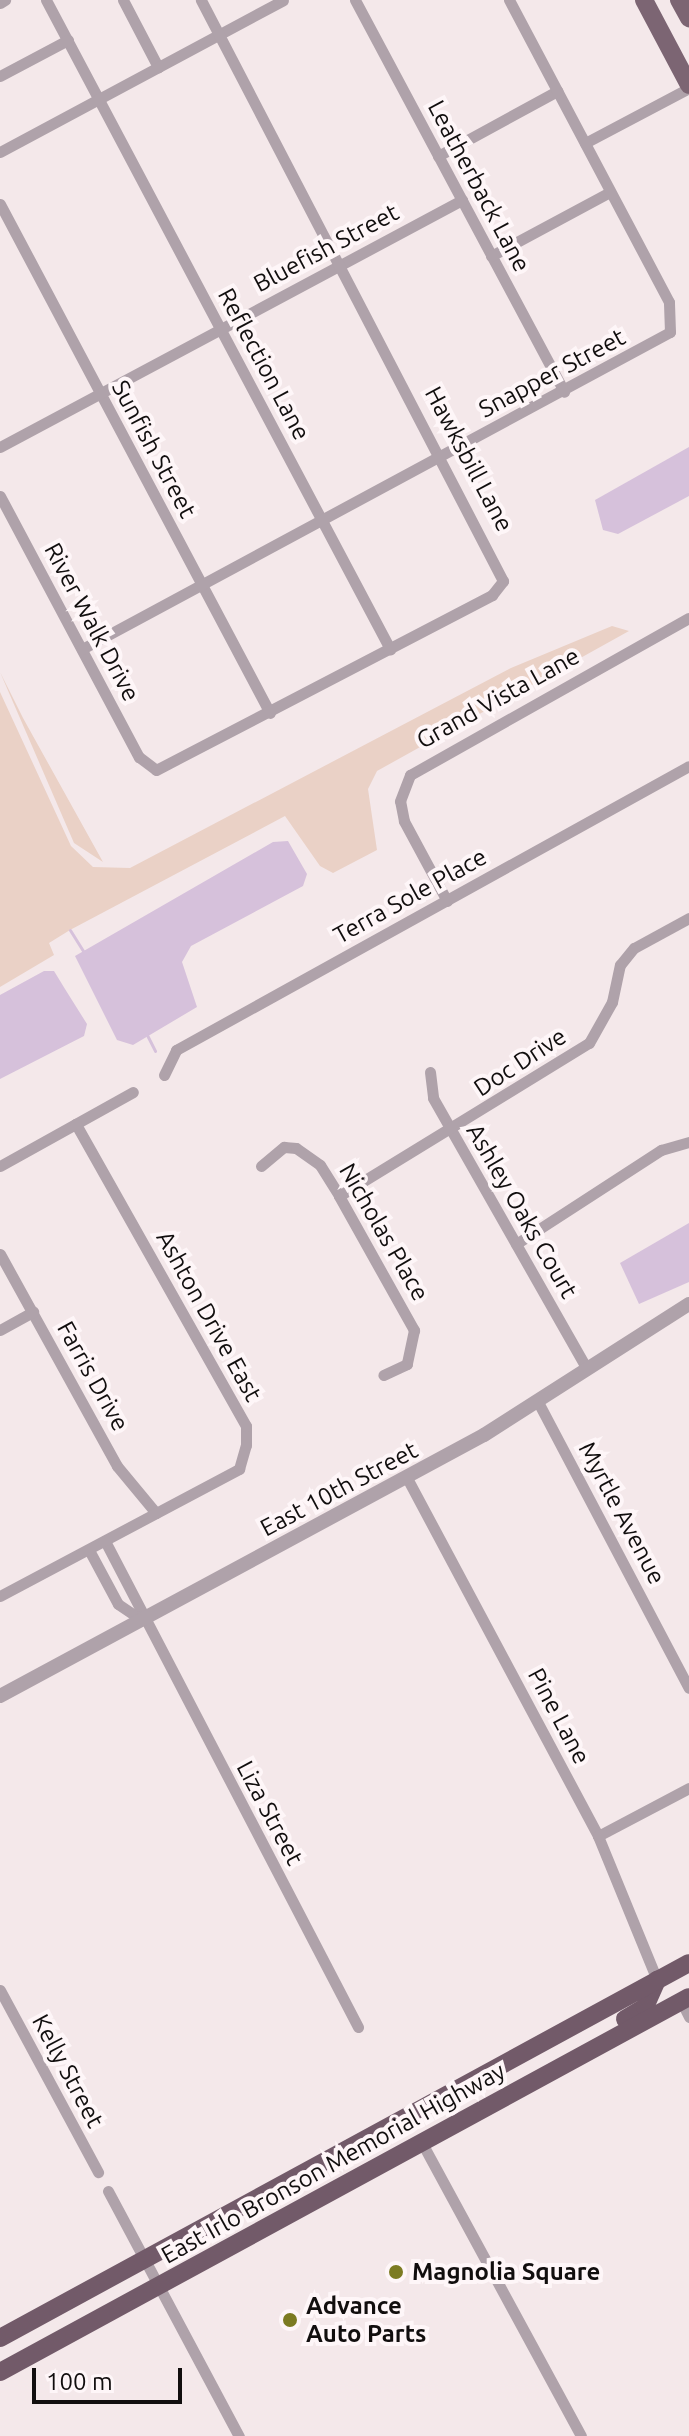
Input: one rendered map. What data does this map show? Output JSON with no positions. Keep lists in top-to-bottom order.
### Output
{
  "streets": {
    "highway": ["East Irlo Bronson Memorial Highway"],
    "street": [
      "Leatherback Lane",
      "Bluefish Street",
      "Reflection Lane",
      "Snapper Street",
      "Sunfish Street",
      "Hawksbill Lane",
      "River Walk Drive",
      "Grand Vista Lane",
      "Terra Sole Place",
      "Doc Drive",
      "Ashley Oaks Court",
      "Nicholas Place",
      "Ashton Drive East",
      "Farris Drive",
      "East 10th Street",
      "Myrtle Avenue",
      "Pine Lane",
      "Liza Street",
      "Kelly Street"
    ]
  },
  "crossings": [
    ["Leatherback Lane", "Bluefish Street"],
    ["Leatherback Lane", "Snapper Street"],
    ["Bluefish Street", "Reflection Lane"],
    ["Bluefish Street", "Sunfish Street"],
    ["Bluefish Street", "Hawksbill Lane"],
    ["Reflection Lane", "Snapper Street"],
    ["Reflection Lane", "Hawksbill Lane"],
    ["Snapper Street", "Sunfish Street"],
    ["Snapper Street", "Hawksbill Lane"],
    ["Snapper Street", "River Walk Drive"],
    ["Sunfish Street", "Hawksbill Lane"],
    ["Hawksbill Lane", "River Walk Drive"],
    ["Grand Vista Lane", "Terra Sole Place"],
    ["Doc Drive", "Ashley Oaks Court"],
    ["Doc Drive", "Nicholas Place"],
    ["Ashley Oaks Court", "East 10th Street"],
    ["Ashton Drive East", "Farris Drive"],
    ["Ashton Drive East", "Liza Street"],
    ["East 10th Street", "Myrtle Avenue"],
    ["East 10th Street", "Pine Lane"],
    ["East 10th Street", "Liza Street"],
    ["Pine Lane", "East Irlo Bronson Memorial Highway"]
  ],
  "places": ["Magnolia Square", "Advance Auto Parts"],
  "scale_bar": "100 m"
}
